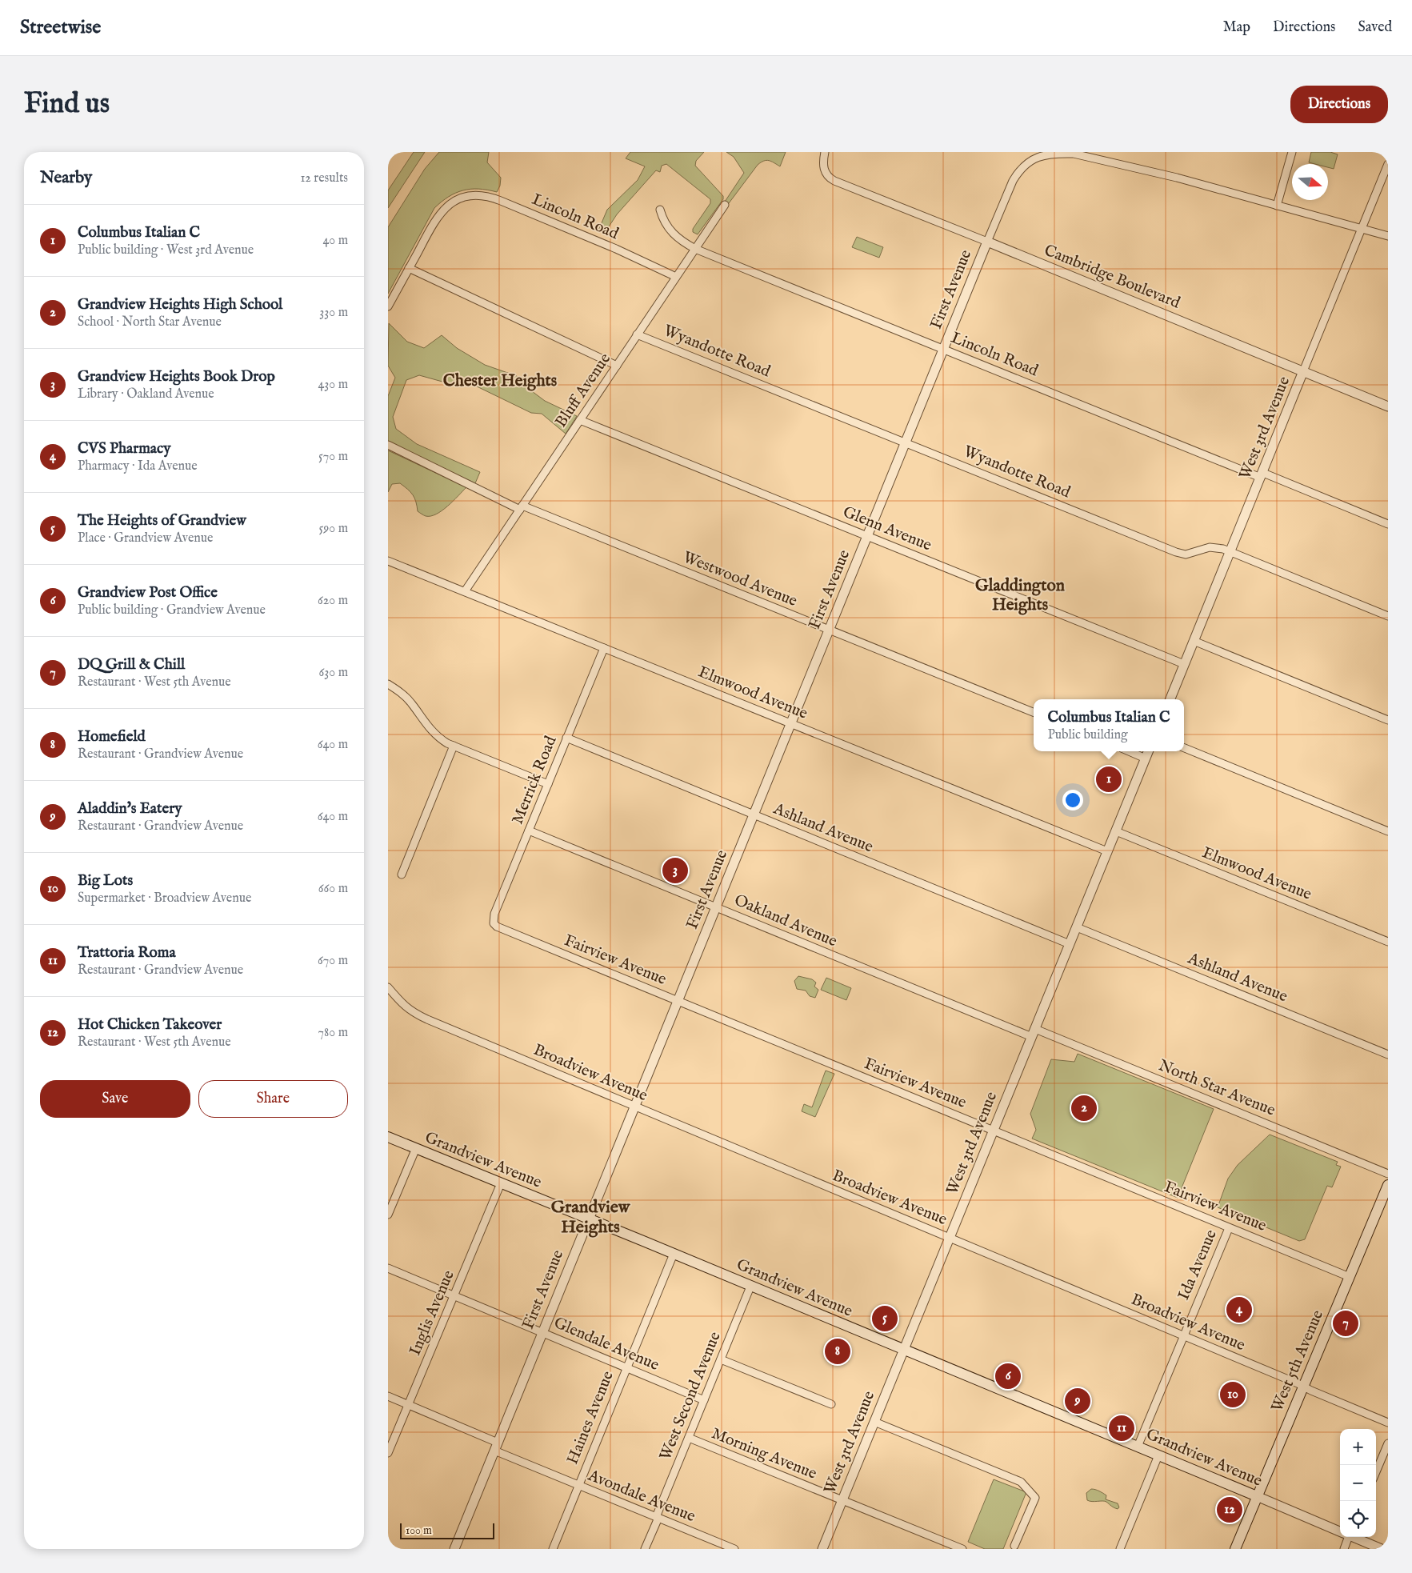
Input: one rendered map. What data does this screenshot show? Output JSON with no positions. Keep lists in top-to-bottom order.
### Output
{
  "streets": {
    "main road": ["Grandview Avenue", "West 5th Avenue"],
    "street": [
      "Lincoln Road",
      "Cambridge Boulevard",
      "First Avenue",
      "Wyandotte Road",
      "Bluff Avenue",
      "West 3rd Avenue",
      "Glenn Avenue",
      "Westwood Avenue",
      "Elmwood Avenue",
      "Merrick Road",
      "Ashland Avenue",
      "Oakland Avenue",
      "Fairview Avenue",
      "Broadview Avenue",
      "North Star Avenue",
      "Ida Avenue",
      "Inglis Avenue",
      "Glendale Avenue",
      "West Second Avenue",
      "Haines Avenue",
      "Morning Avenue",
      "Avondale Avenue"
    ]
  },
  "crossings": [
    ["Lincoln Road", "First Avenue"],
    ["Lincoln Road", "Bluff Avenue"],
    ["Lincoln Road", "West 3rd Avenue"],
    ["Cambridge Boulevard", "First Avenue"],
    ["Cambridge Boulevard", "West 3rd Avenue"],
    ["First Avenue", "Wyandotte Road"],
    ["First Avenue", "Glenn Avenue"],
    ["First Avenue", "Westwood Avenue"],
    ["First Avenue", "Elmwood Avenue"],
    ["First Avenue", "Ashland Avenue"],
    ["First Avenue", "Oakland Avenue"],
    ["First Avenue", "Fairview Avenue"],
    ["First Avenue", "Broadview Avenue"],
    ["First Avenue", "Grandview Avenue"],
    ["First Avenue", "Glendale Avenue"],
    ["First Avenue", "Avondale Avenue"],
    ["Wyandotte Road", "Bluff Avenue"],
    ["Wyandotte Road", "West 3rd Avenue"],
    ["Bluff Avenue", "Glenn Avenue"],
    ["Bluff Avenue", "Westwood Avenue"],
    ["Bluff Avenue", "Elmwood Avenue"],
    ["West 3rd Avenue", "Glenn Avenue"],
    ["West 3rd Avenue", "Elmwood Avenue"],
    ["West 3rd Avenue", "Ashland Avenue"],
    ["West 3rd Avenue", "Oakland Avenue"],
    ["West 3rd Avenue", "Fairview Avenue"],
    ["West 3rd Avenue", "Broadview Avenue"],
    ["West 3rd Avenue", "North Star Avenue"],
    ["West 3rd Avenue", "Grandview Avenue"],
    ["West 3rd Avenue", "Morning Avenue"],
    ["Elmwood Avenue", "Merrick Road"],
    ["Merrick Road", "Ashland Avenue"],
    ["Merrick Road", "Oakland Avenue"],
    ["Merrick Road", "Fairview Avenue"],
    ["Oakland Avenue", "North Star Avenue"],
    ["Fairview Avenue", "Ida Avenue"],
    ["Fairview Avenue", "West 5th Avenue"],
    ["Broadview Avenue", "Ida Avenue"],
    ["Broadview Avenue", "West 5th Avenue"],
    ["Grandview Avenue", "Ida Avenue"],
    ["Grandview Avenue", "Inglis Avenue"],
    ["Grandview Avenue", "West 5th Avenue"],
    ["Grandview Avenue", "West Second Avenue"],
    ["Grandview Avenue", "Haines Avenue"],
    ["Inglis Avenue", "Glendale Avenue"],
    ["Inglis Avenue", "Avondale Avenue"],
    ["Glendale Avenue", "West Second Avenue"],
    ["Glendale Avenue", "Haines Avenue"],
    ["West Second Avenue", "Morning Avenue"],
    ["West Second Avenue", "Avondale Avenue"],
    ["Haines Avenue", "Avondale Avenue"]
  ],
  "districts": ["Chester Heights", "Gladdington Heights", "Grandview Heights"],
  "scale_bar": "100 m",
  "north": "right",
  "page": {
    "header": "Streetwise",
    "nav": ["Map", "Directions", "Saved"],
    "buttons": [
      "Directions",
      ["Save", "Share"]
    ],
    "title": "Find us",
    "heading": ["Nearby", "12 results"],
    "list": [
      {
        "mark": "1",
        "name": "Columbus Italian C",
        "note": "Public building · West 3rd Avenue",
        "value": "40 m"
      },
      {
        "mark": "2",
        "name": "Grandview Heights High School",
        "note": "School · North Star Avenue",
        "value": "330 m"
      },
      {
        "mark": "3",
        "name": "Grandview Heights Book Drop",
        "note": "Library · Oakland Avenue",
        "value": "430 m"
      },
      {
        "mark": "4",
        "name": "CVS Pharmacy",
        "note": "Pharmacy · Ida Avenue",
        "value": "570 m"
      },
      {
        "mark": "5",
        "name": "The Heights of Grandview",
        "note": "Place · Grandview Avenue",
        "value": "590 m"
      },
      {
        "mark": "6",
        "name": "Grandview Post Office",
        "note": "Public building · Grandview Avenue",
        "value": "620 m"
      },
      {
        "mark": "7",
        "name": "DQ Grill & Chill",
        "note": "Restaurant · West 5th Avenue",
        "value": "630 m"
      },
      {
        "mark": "8",
        "name": "Homefield",
        "note": "Restaurant · Grandview Avenue",
        "value": "640 m"
      },
      {
        "mark": "9",
        "name": "Aladdin's Eatery",
        "note": "Restaurant · Grandview Avenue",
        "value": "640 m"
      },
      {
        "mark": "10",
        "name": "Big Lots",
        "note": "Supermarket · Broadview Avenue",
        "value": "660 m"
      },
      {
        "mark": "11",
        "name": "Trattoria Roma",
        "note": "Restaurant · Grandview Avenue",
        "value": "670 m"
      },
      {
        "mark": "12",
        "name": "Hot Chicken Takeover",
        "note": "Restaurant · West 5th Avenue",
        "value": "780 m"
      }
    ],
    "popup": ["Columbus Italian C", "Public building"],
    "pins": [
      "1",
      "3",
      "2",
      "4",
      "5",
      "7",
      "8",
      "6",
      "10",
      "9",
      "11",
      "12"
    ],
    "map_buttons": ["+", "−"],
    "scale": "100 m"
  }
}
